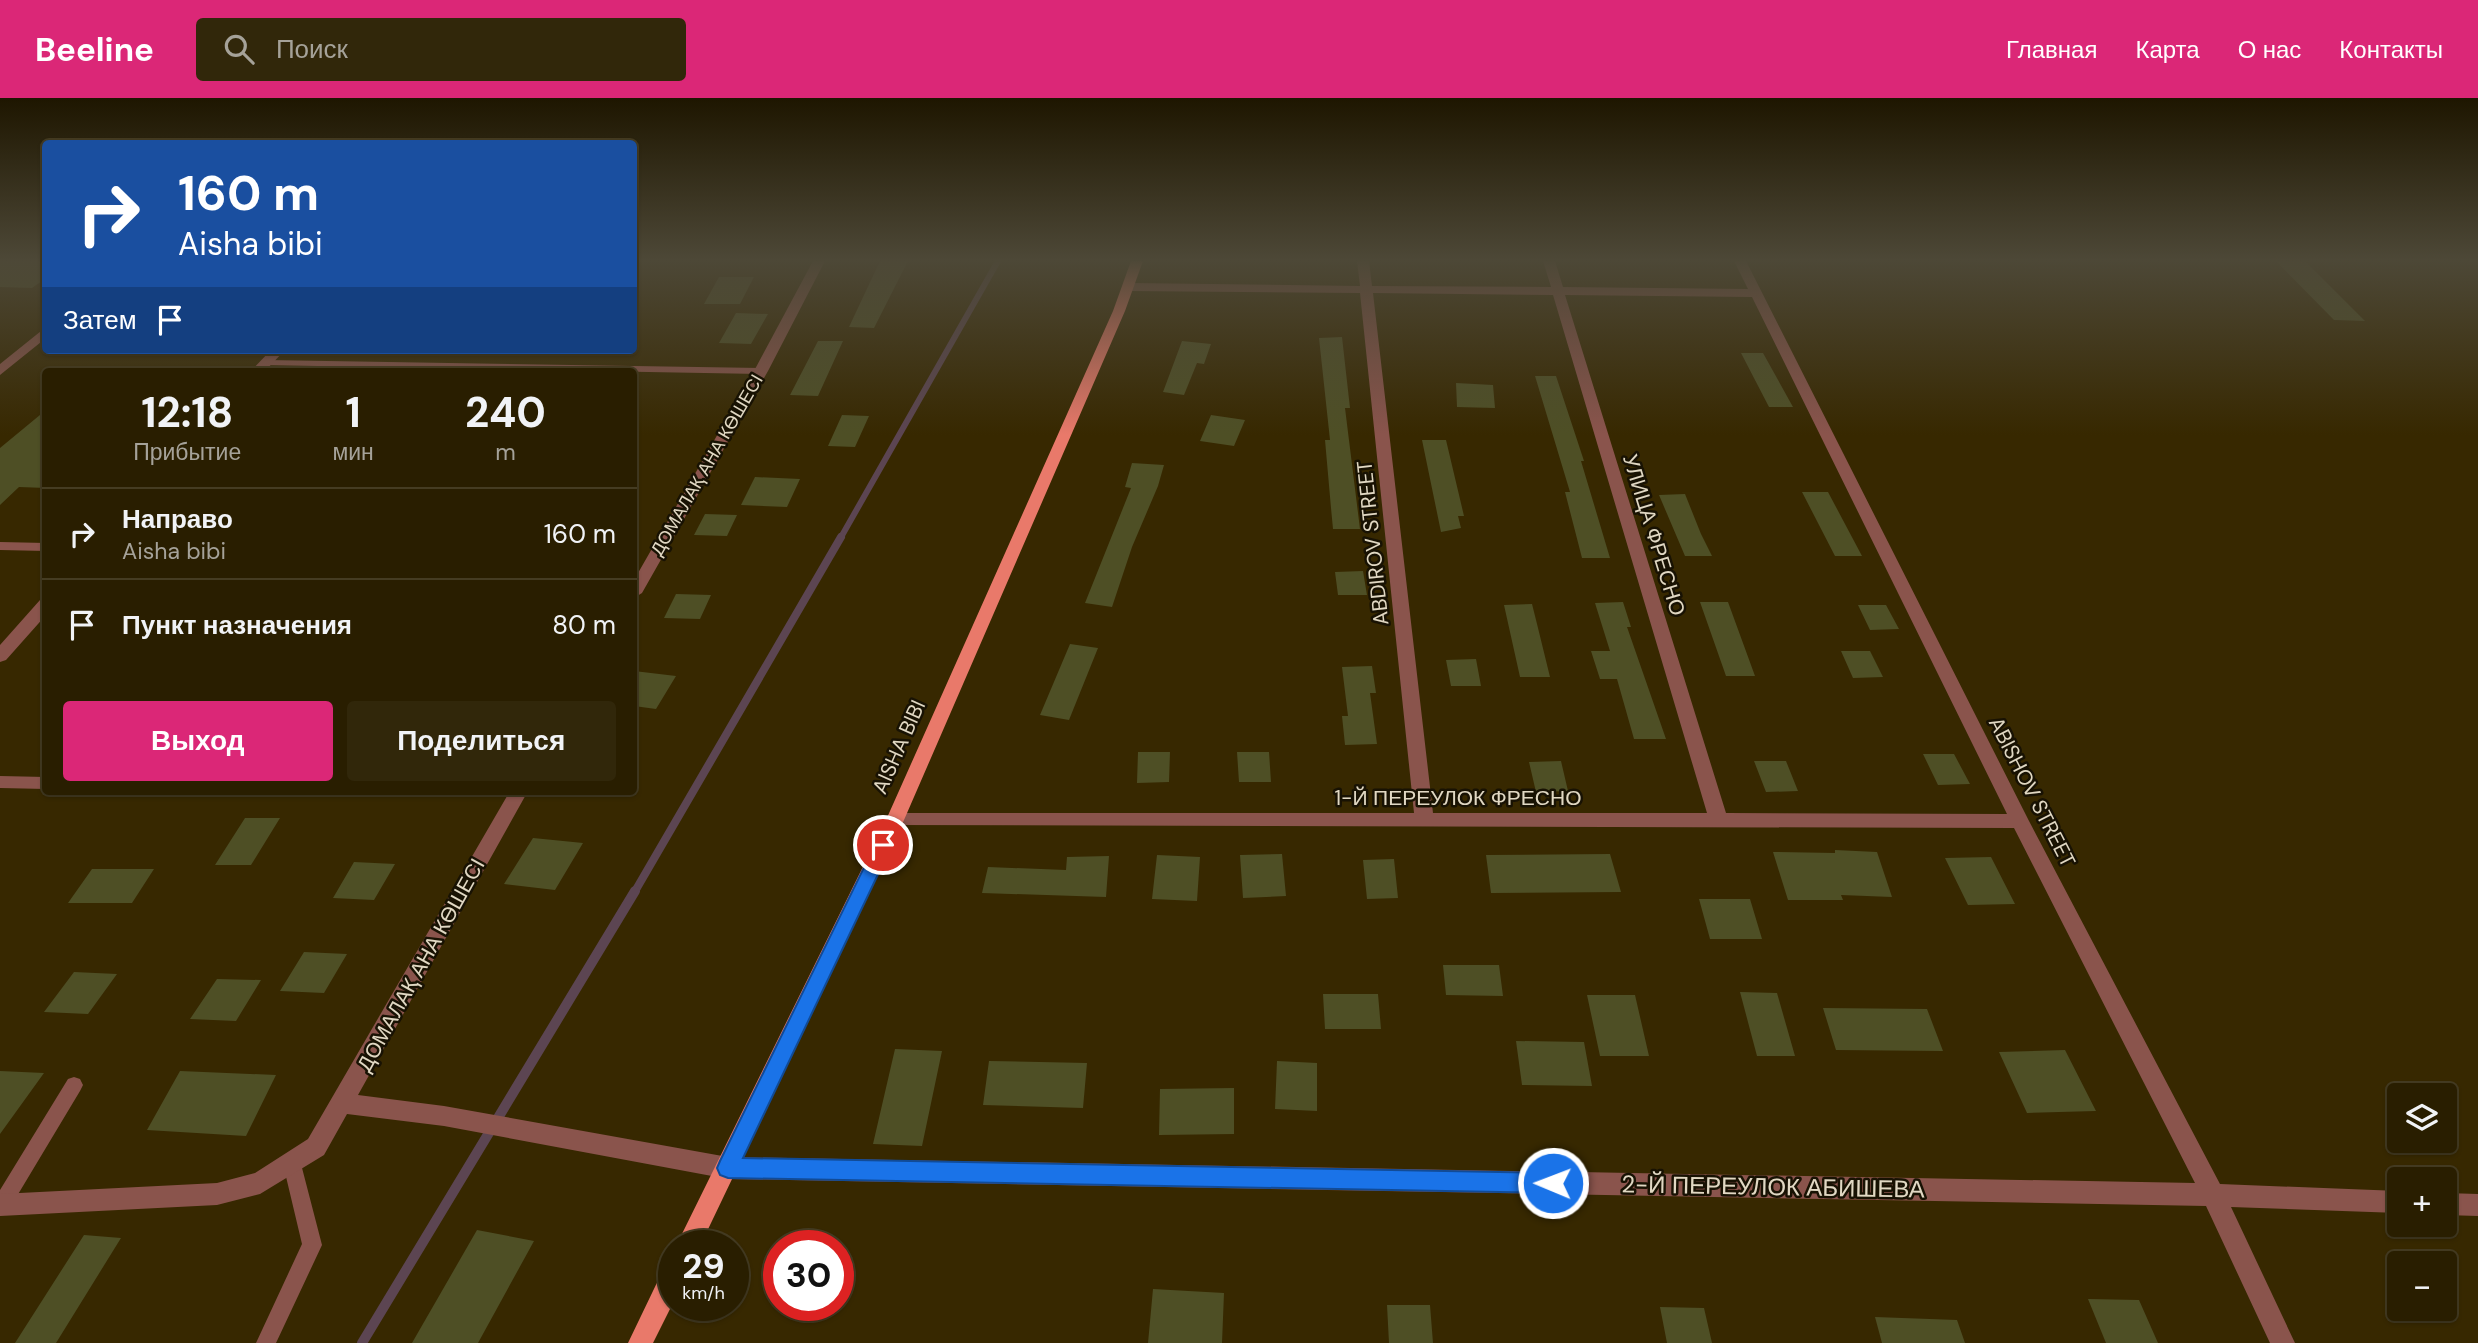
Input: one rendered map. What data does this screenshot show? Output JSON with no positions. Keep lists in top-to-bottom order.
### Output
{
  "streets": {
    "main road": ["AISHA BIBI"],
    "street": [
      "ДОМАЛАҚ АНА КӨШЕСІ",
      "УЛИЦА ФРЕСНО",
      "ABDIROV STREET",
      "ABISHOV STREET",
      "1-Й ПЕРЕУЛОК ФРЕСНО",
      "2-Й ПЕРЕУЛОК АБИШЕВА"
    ]
  },
  "crossings": [
    ["ДОМАЛАҚ АНА КӨШЕСІ", "2-Й ПЕРЕУЛОК АБИШЕВА"],
    ["УЛИЦА ФРЕСНО", "1-Й ПЕРЕУЛОК ФРЕСНО"],
    ["ABDIROV STREET", "1-Й ПЕРЕУЛОК ФРЕСНО"],
    ["AISHA BIBI", "1-Й ПЕРЕУЛОК ФРЕСНО"],
    ["AISHA BIBI", "2-Й ПЕРЕУЛОК АБИШЕВА"],
    ["ABISHOV STREET", "1-Й ПЕРЕУЛОК ФРЕСНО"],
    ["ABISHOV STREET", "2-Й ПЕРЕУЛОК АБИШЕВА"]
  ],
  "page": {
    "header": "Beeline",
    "search": "Поиск",
    "nav": [
      "Главная",
      "Карта",
      "О нас",
      "Контакты"
    ],
    "turn": ["160 m", "Aisha bibi"],
    "then": "Затем",
    "eta": [
      "12:18",
      "Прибытие",
      "1",
      "мин",
      "240",
      "m"
    ],
    "list": [
      {
        "name": "Направо",
        "note": "Aisha bibi",
        "value": "160 m"
      },
      {
        "name": "Пункт назначения",
        "value": "80 m"
      }
    ],
    "buttons": ["Выход", "Поделиться"],
    "map_buttons": ["+", "−"],
    "speed": "29 km/h",
    "limit": "30"
  }
}
